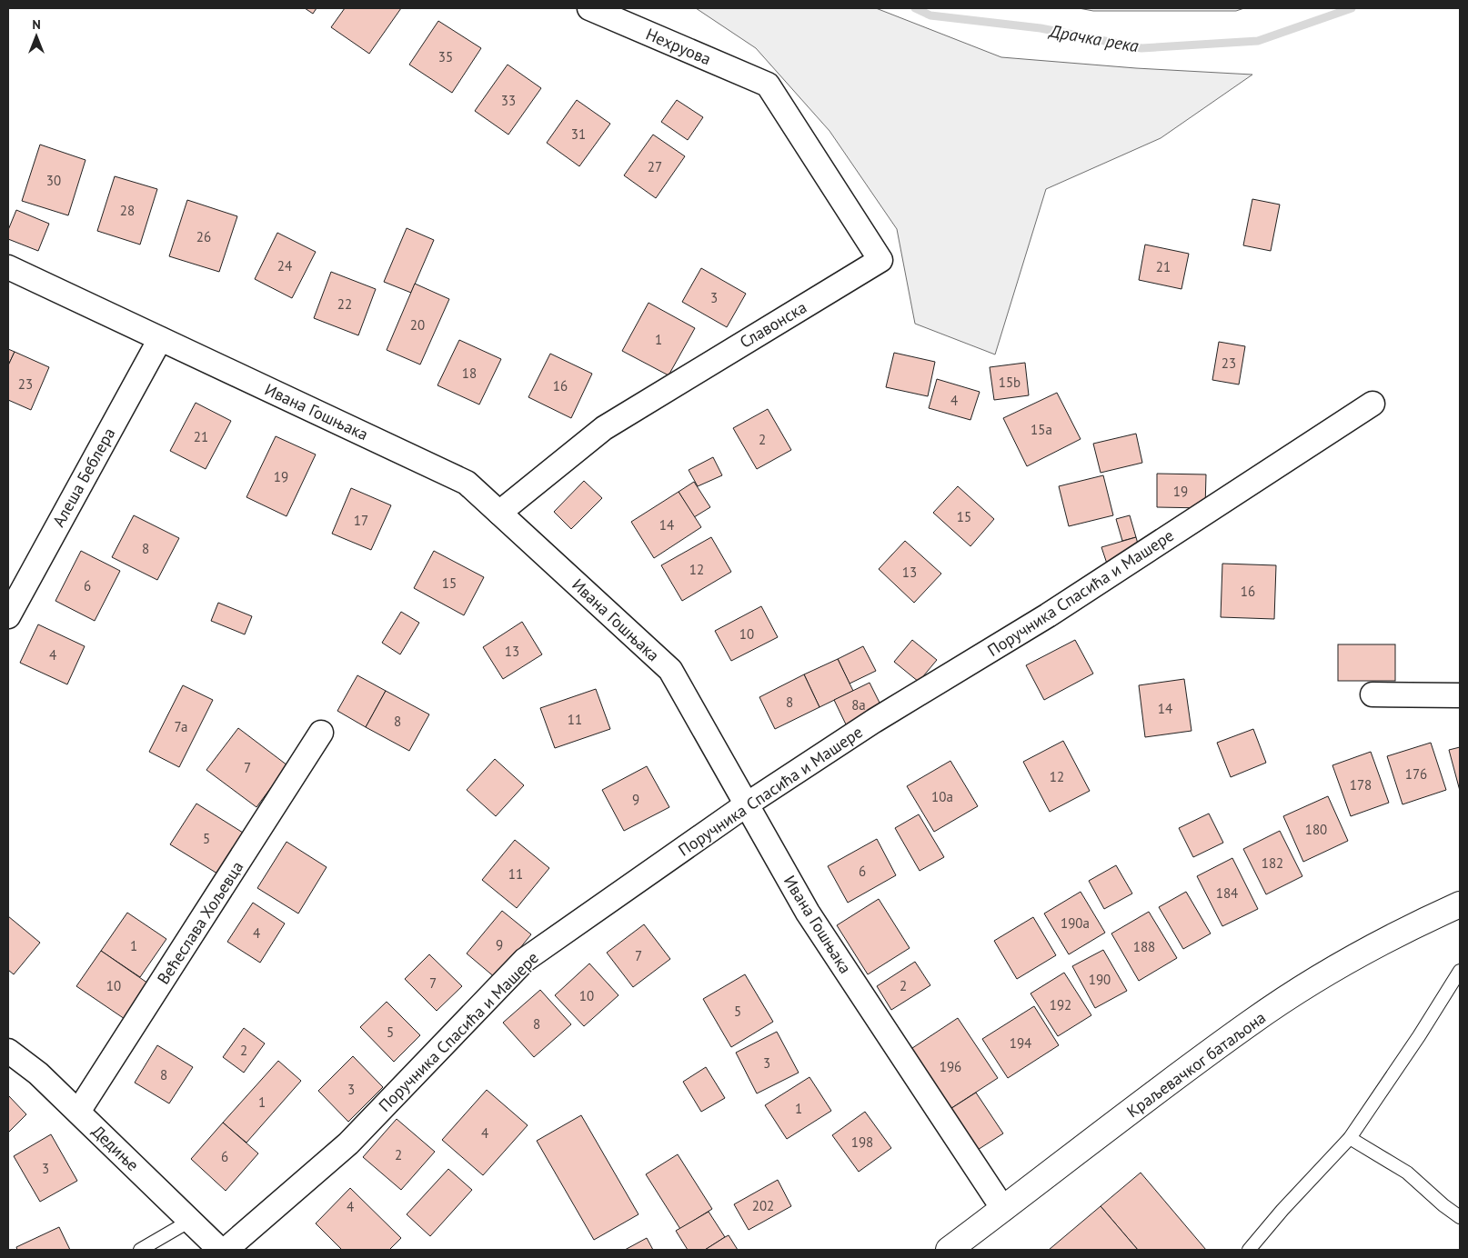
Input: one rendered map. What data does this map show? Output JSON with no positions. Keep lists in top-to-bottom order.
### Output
{
  "streets": {
    "main road": ["Краљевачког батаљона"],
    "street": [
      "Нехруова",
      "Славонска",
      "Ивана Гошњака",
      "Алеша Беблера",
      "Поручника Спасића и Машере",
      "Већеслава Хољевца",
      "Дедиње"
    ]
  },
  "crossings": [
    ["Нехруова", "Славонска"],
    ["Славонска", "Ивана Гошњака"],
    ["Ивана Гошњака", "Алеша Беблера"],
    ["Ивана Гошњака", "Поручника Спасића и Машере"],
    ["Ивана Гошњака", "Краљевачког батаљона"],
    ["Већеслава Хољевца", "Дедиње"]
  ],
  "water": ["Драчка река"],
  "house_numbers": [
    "35",
    "33",
    "31",
    "27",
    "30",
    "28",
    "26",
    "24",
    "21",
    "3",
    "22",
    "20",
    "1",
    "23",
    "18",
    "15b",
    "23",
    "16",
    "4",
    "15a",
    "21",
    "2",
    "19",
    "19",
    "15",
    "17",
    "14",
    "8",
    "12",
    "13",
    "15",
    "6",
    "16",
    "10",
    "13",
    "4",
    "8",
    "8a",
    "14",
    "11",
    "8",
    "7a",
    "7",
    "176",
    "12",
    "178",
    "10a",
    "9",
    "180",
    "5",
    "182",
    "6",
    "11",
    "184",
    "190a",
    "4",
    "9",
    "1",
    "188",
    "7",
    "190",
    "7",
    "10",
    "2",
    "10",
    "192",
    "5",
    "8",
    "5",
    "194",
    "2",
    "3",
    "196",
    "8",
    "3",
    "1",
    "1",
    "4",
    "198",
    "2",
    "6",
    "3",
    "202",
    "4"
  ],
  "north": "top"
}
